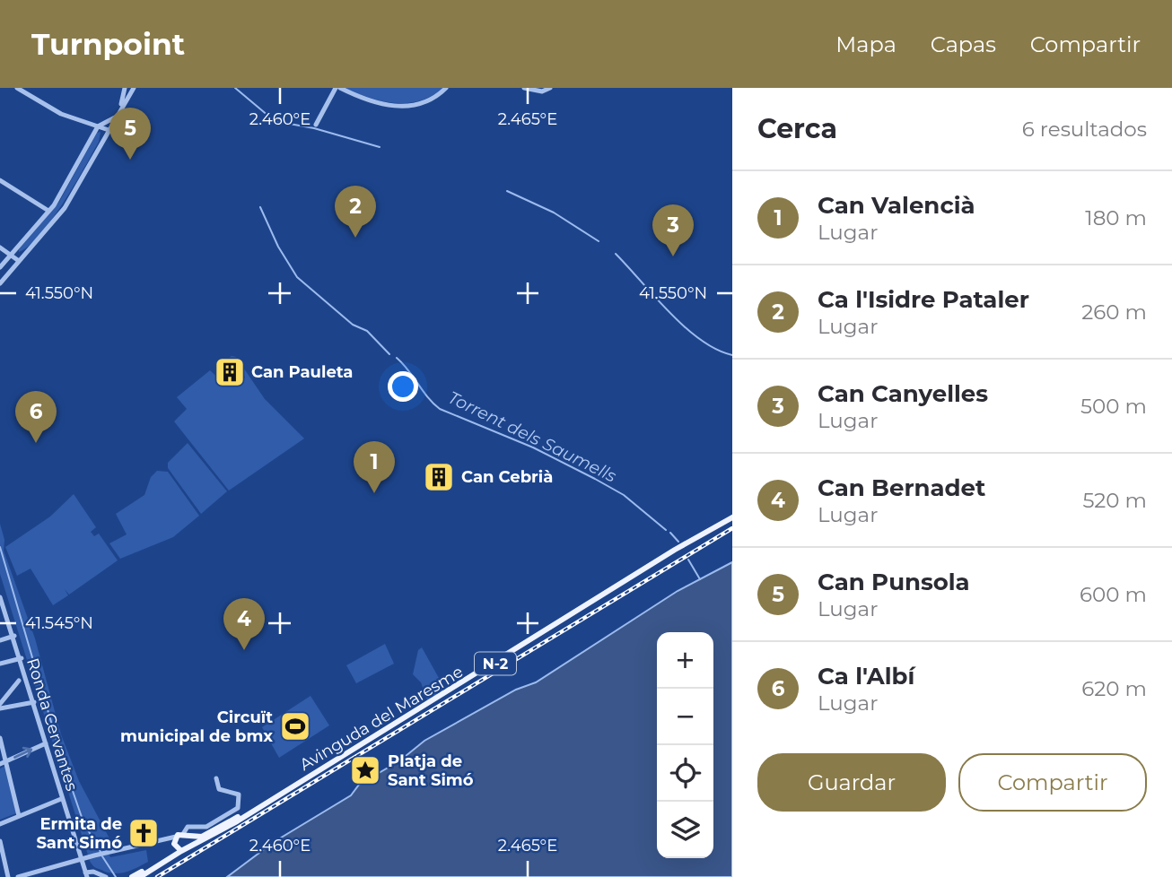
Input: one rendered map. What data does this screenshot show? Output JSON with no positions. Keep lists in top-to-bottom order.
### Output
{
  "streets": {
    "main road": ["N-2", "Avinguda del Maresme"],
    "street": ["Ronda Cervantes"]
  },
  "water": ["Torrent dels Saumells"],
  "places": {
    "building": ["Can Pauleta", "Can Cebrià"],
    "sports": ["Circuït municipal de bmx"],
    "place": ["Platja de Sant Simó"],
    "church": ["Ermita de Sant Simó"]
  },
  "page": {
    "header": "Turnpoint",
    "nav": ["Mapa", "Capas", "Compartir"],
    "heading": ["Cerca", "6 resultados"],
    "pins": [
      "5",
      "2",
      "3",
      "6",
      "1",
      "4"
    ],
    "list": [
      {
        "mark": "1",
        "name": "Can Valencià",
        "note": "Lugar",
        "value": "180 m"
      },
      {
        "mark": "2",
        "name": "Ca l'Isidre Pataler",
        "note": "Lugar",
        "value": "260 m"
      },
      {
        "mark": "3",
        "name": "Can Canyelles",
        "note": "Lugar",
        "value": "500 m"
      },
      {
        "mark": "4",
        "name": "Can Bernadet",
        "note": "Lugar",
        "value": "520 m"
      },
      {
        "mark": "5",
        "name": "Can Punsola",
        "note": "Lugar",
        "value": "600 m"
      },
      {
        "mark": "6",
        "name": "Ca l'Albí",
        "note": "Lugar",
        "value": "620 m"
      }
    ],
    "map_buttons": ["+", "−"],
    "buttons": ["Guardar", "Compartir"]
  },
  "coordinates": [
    "2.460°E",
    "2.465°E",
    "41.550°N",
    "41.545°N"
  ]
}
